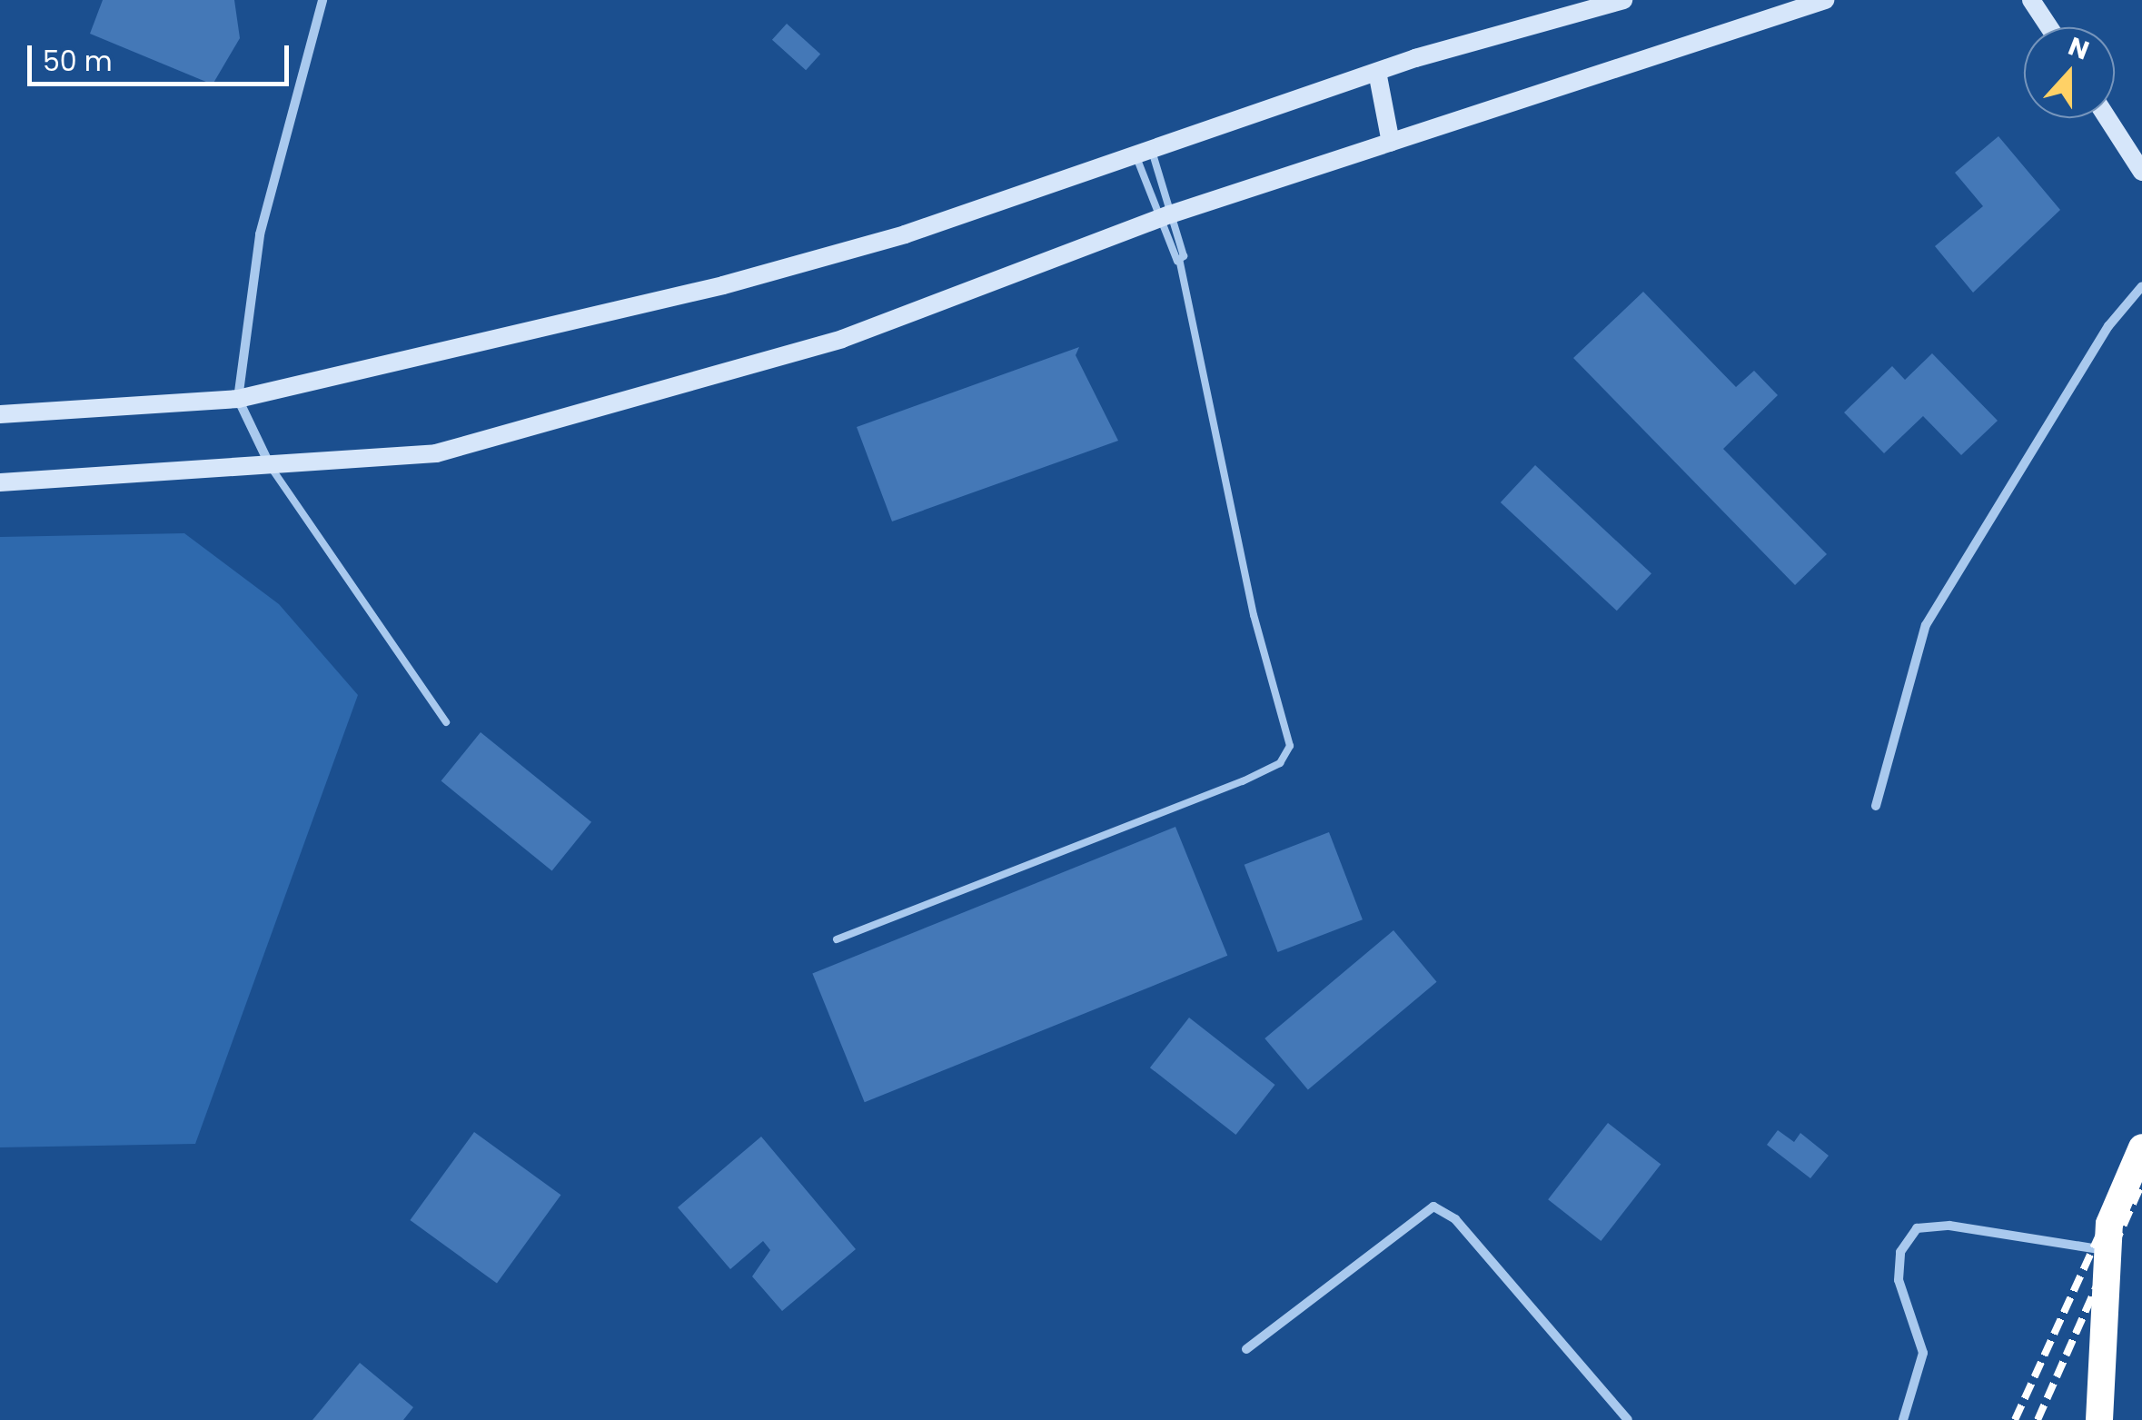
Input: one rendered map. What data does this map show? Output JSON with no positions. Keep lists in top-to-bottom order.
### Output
{
  "scale_bar": "50 m",
  "north": "top"
}
